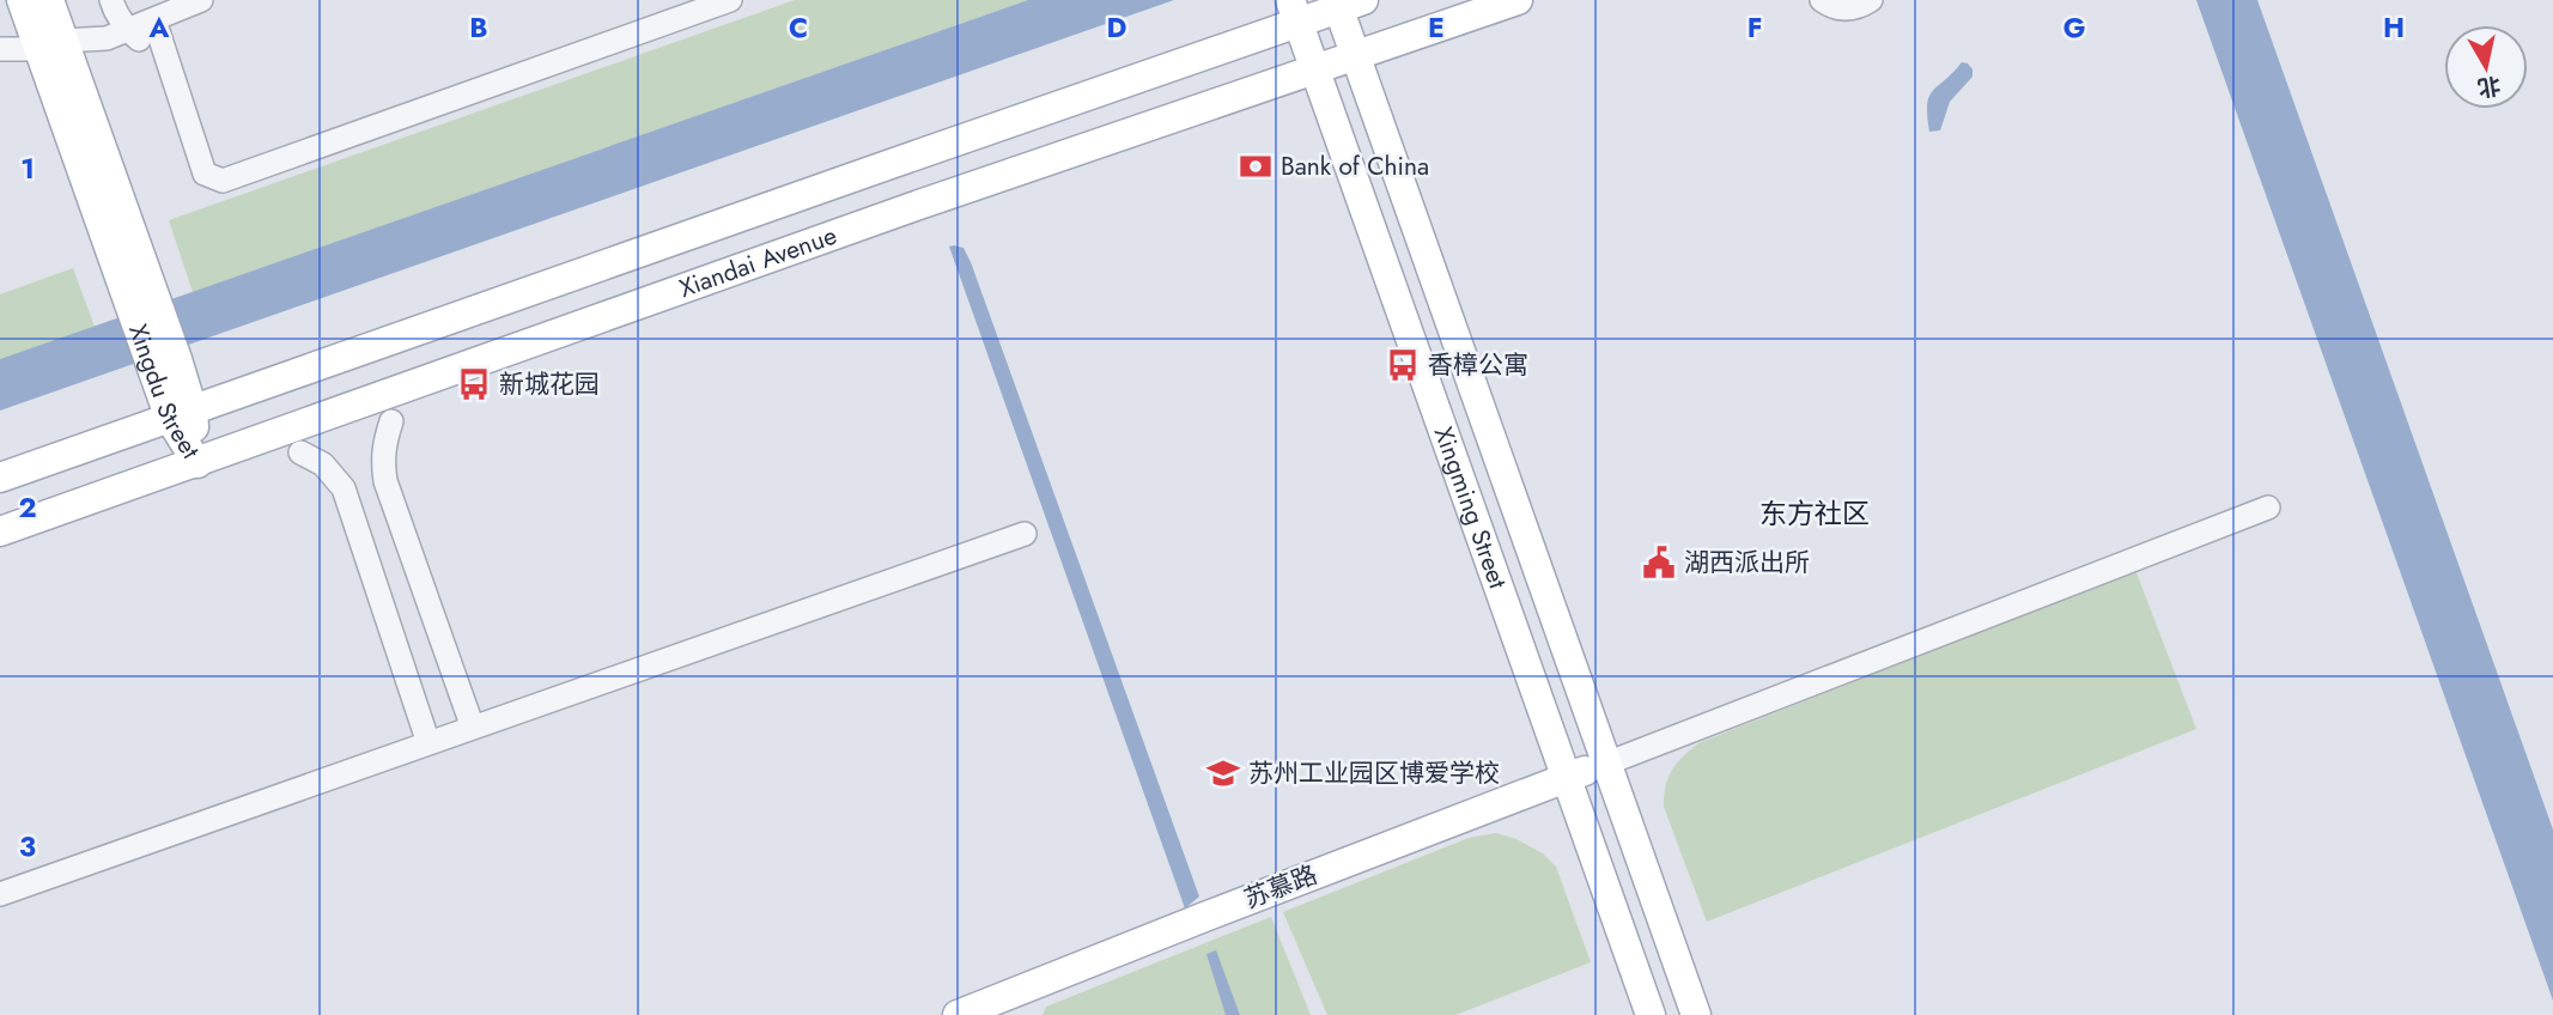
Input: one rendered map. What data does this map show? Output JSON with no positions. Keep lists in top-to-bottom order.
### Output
{
  "streets": {
    "main road": [
      "Xiandai Avenue",
      "Xingdu Street",
      "Xingming Street",
      "苏慕路"
    ]
  },
  "crossings": [
    ["Xiandai Avenue", "Xingdu Street"],
    ["Xiandai Avenue", "Xingming Street"],
    ["Xingming Street", "苏慕路"]
  ],
  "districts": ["东方社区"],
  "places": {
    "bank": ["Bank of China"],
    "bus stop": ["香樟公寓", "新城花园"],
    "public building": ["湖西派出所"],
    "school or university": ["苏州工业园区博爱学校"]
  },
  "north": "bottom",
  "grid": {
    "columns": [
      "A",
      "B",
      "C",
      "D",
      "E",
      "F",
      "G",
      "H"
    ],
    "rows": ["1", "2", "3"]
  }
}
